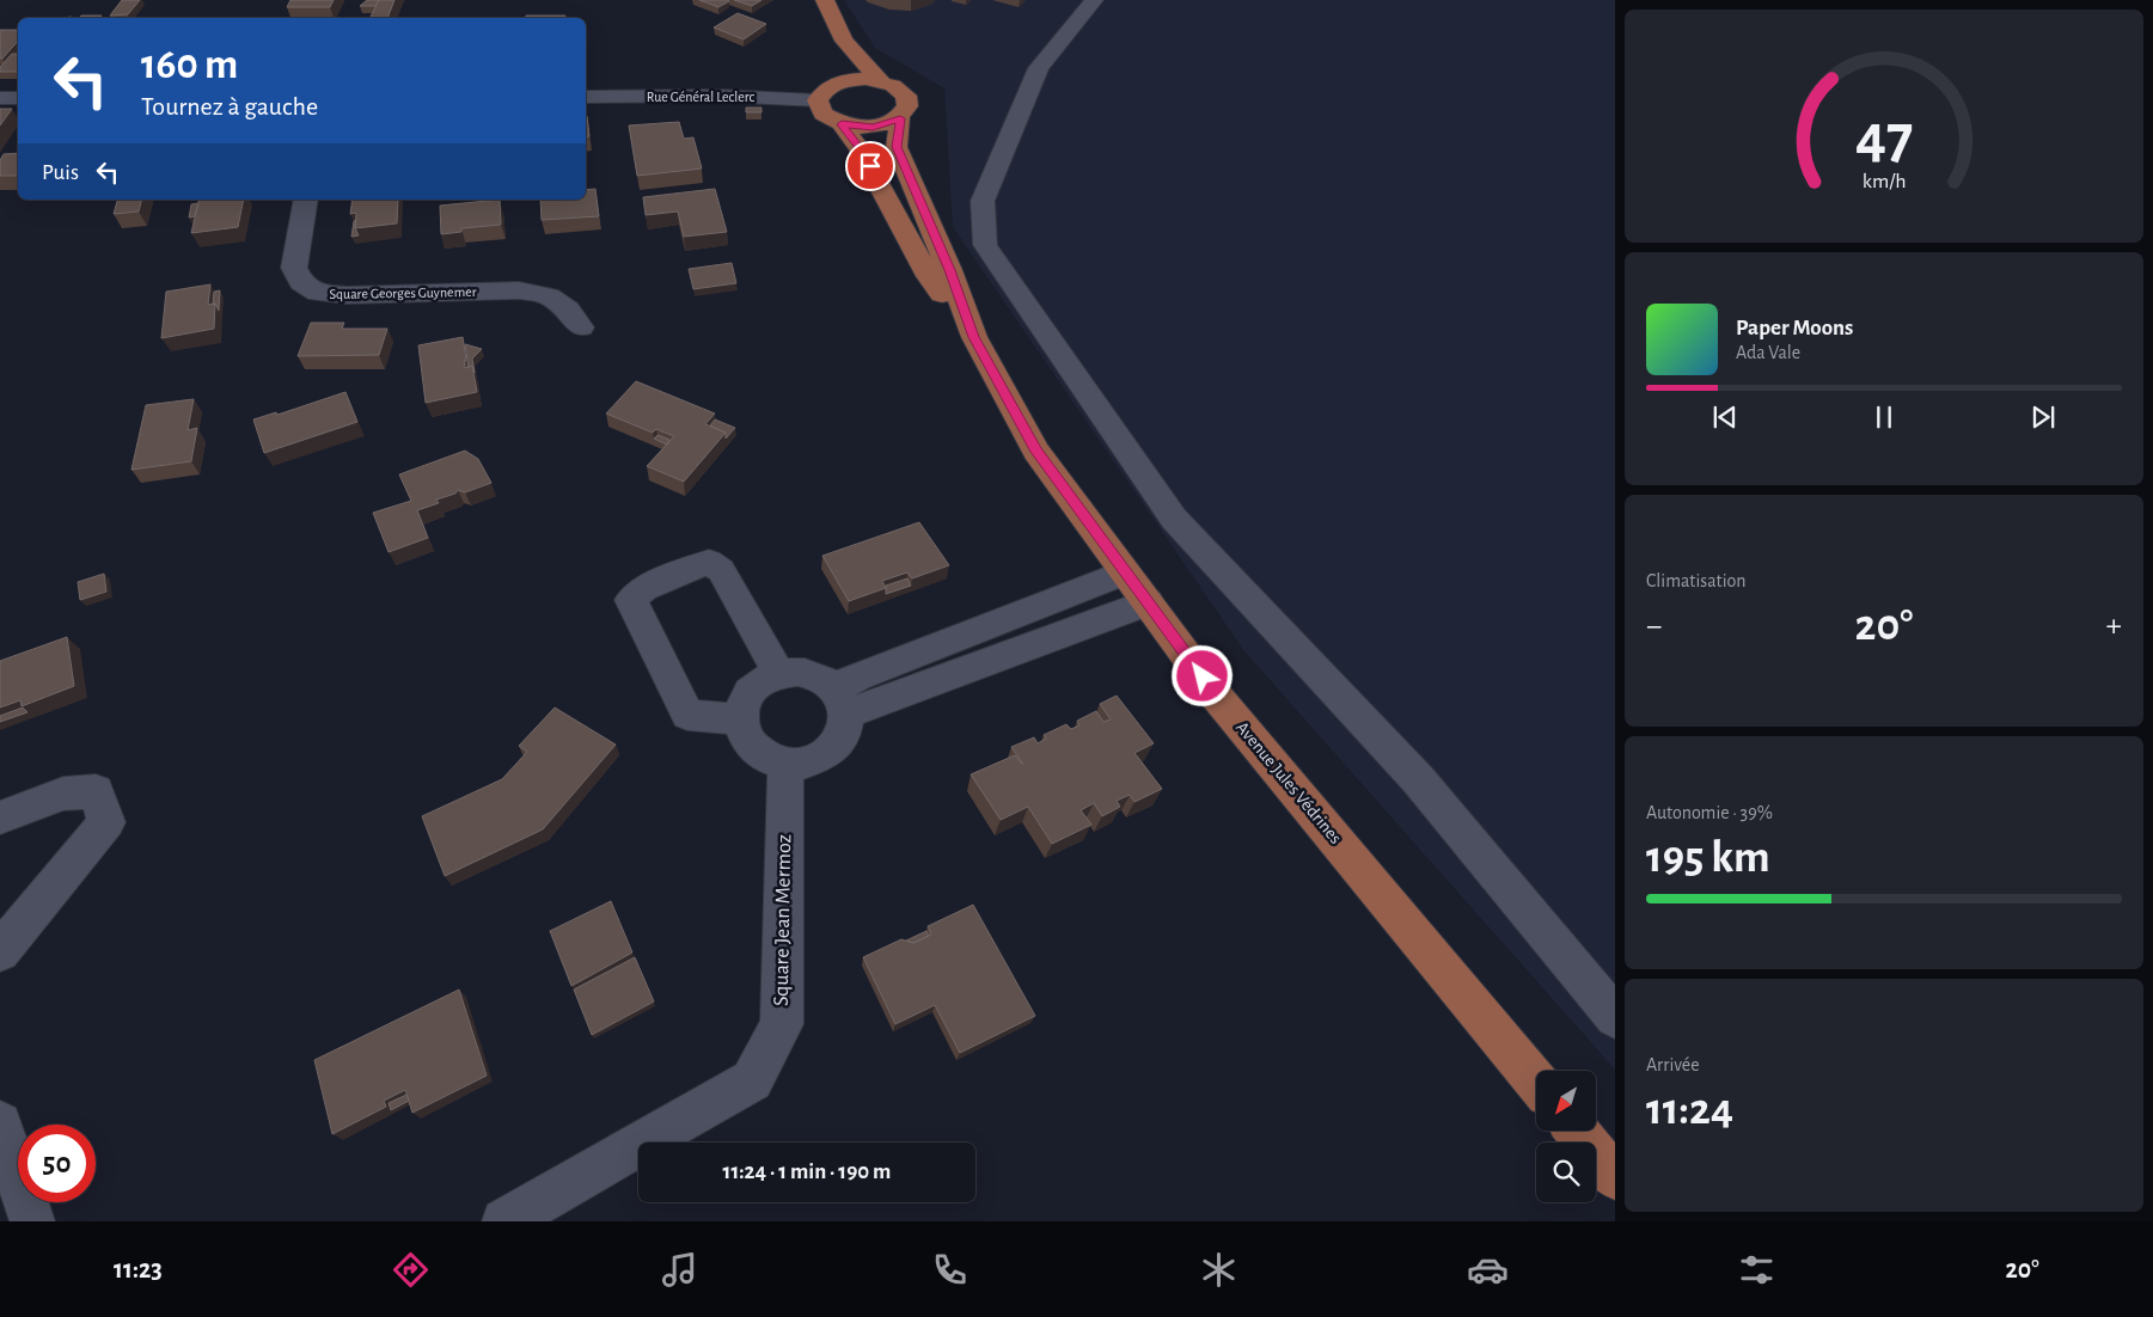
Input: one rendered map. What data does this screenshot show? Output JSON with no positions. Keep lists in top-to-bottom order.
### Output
{
  "streets": {
    "main road": ["Avenue Jules Védrines"],
    "street": ["Rue Général Leclerc", "Square Georges Guynemer", "Square Jean Mermoz"]
  },
  "crossings": [
    ["Rue Général Leclerc", "Avenue Jules Védrines"]
  ],
  "north": "bottom left",
  "page": {
    "turn": ["160 m", "Tournez à gauche"],
    "then": "Puis",
    "song": ["Paper Moons", "Ada Vale"],
    "tile": [
      "Climatisation",
      ["Autonomie · 39%", "195 km"],
      ["Arrivée", "11:24"]
    ],
    "heat": ["−", "20°", "+"],
    "limit": "50",
    "trip": "11:24 · 1 min · 190 m",
    "tabs": ["11:23", "20°"],
    "gauge": ["47", "km/h"]
  }
}
